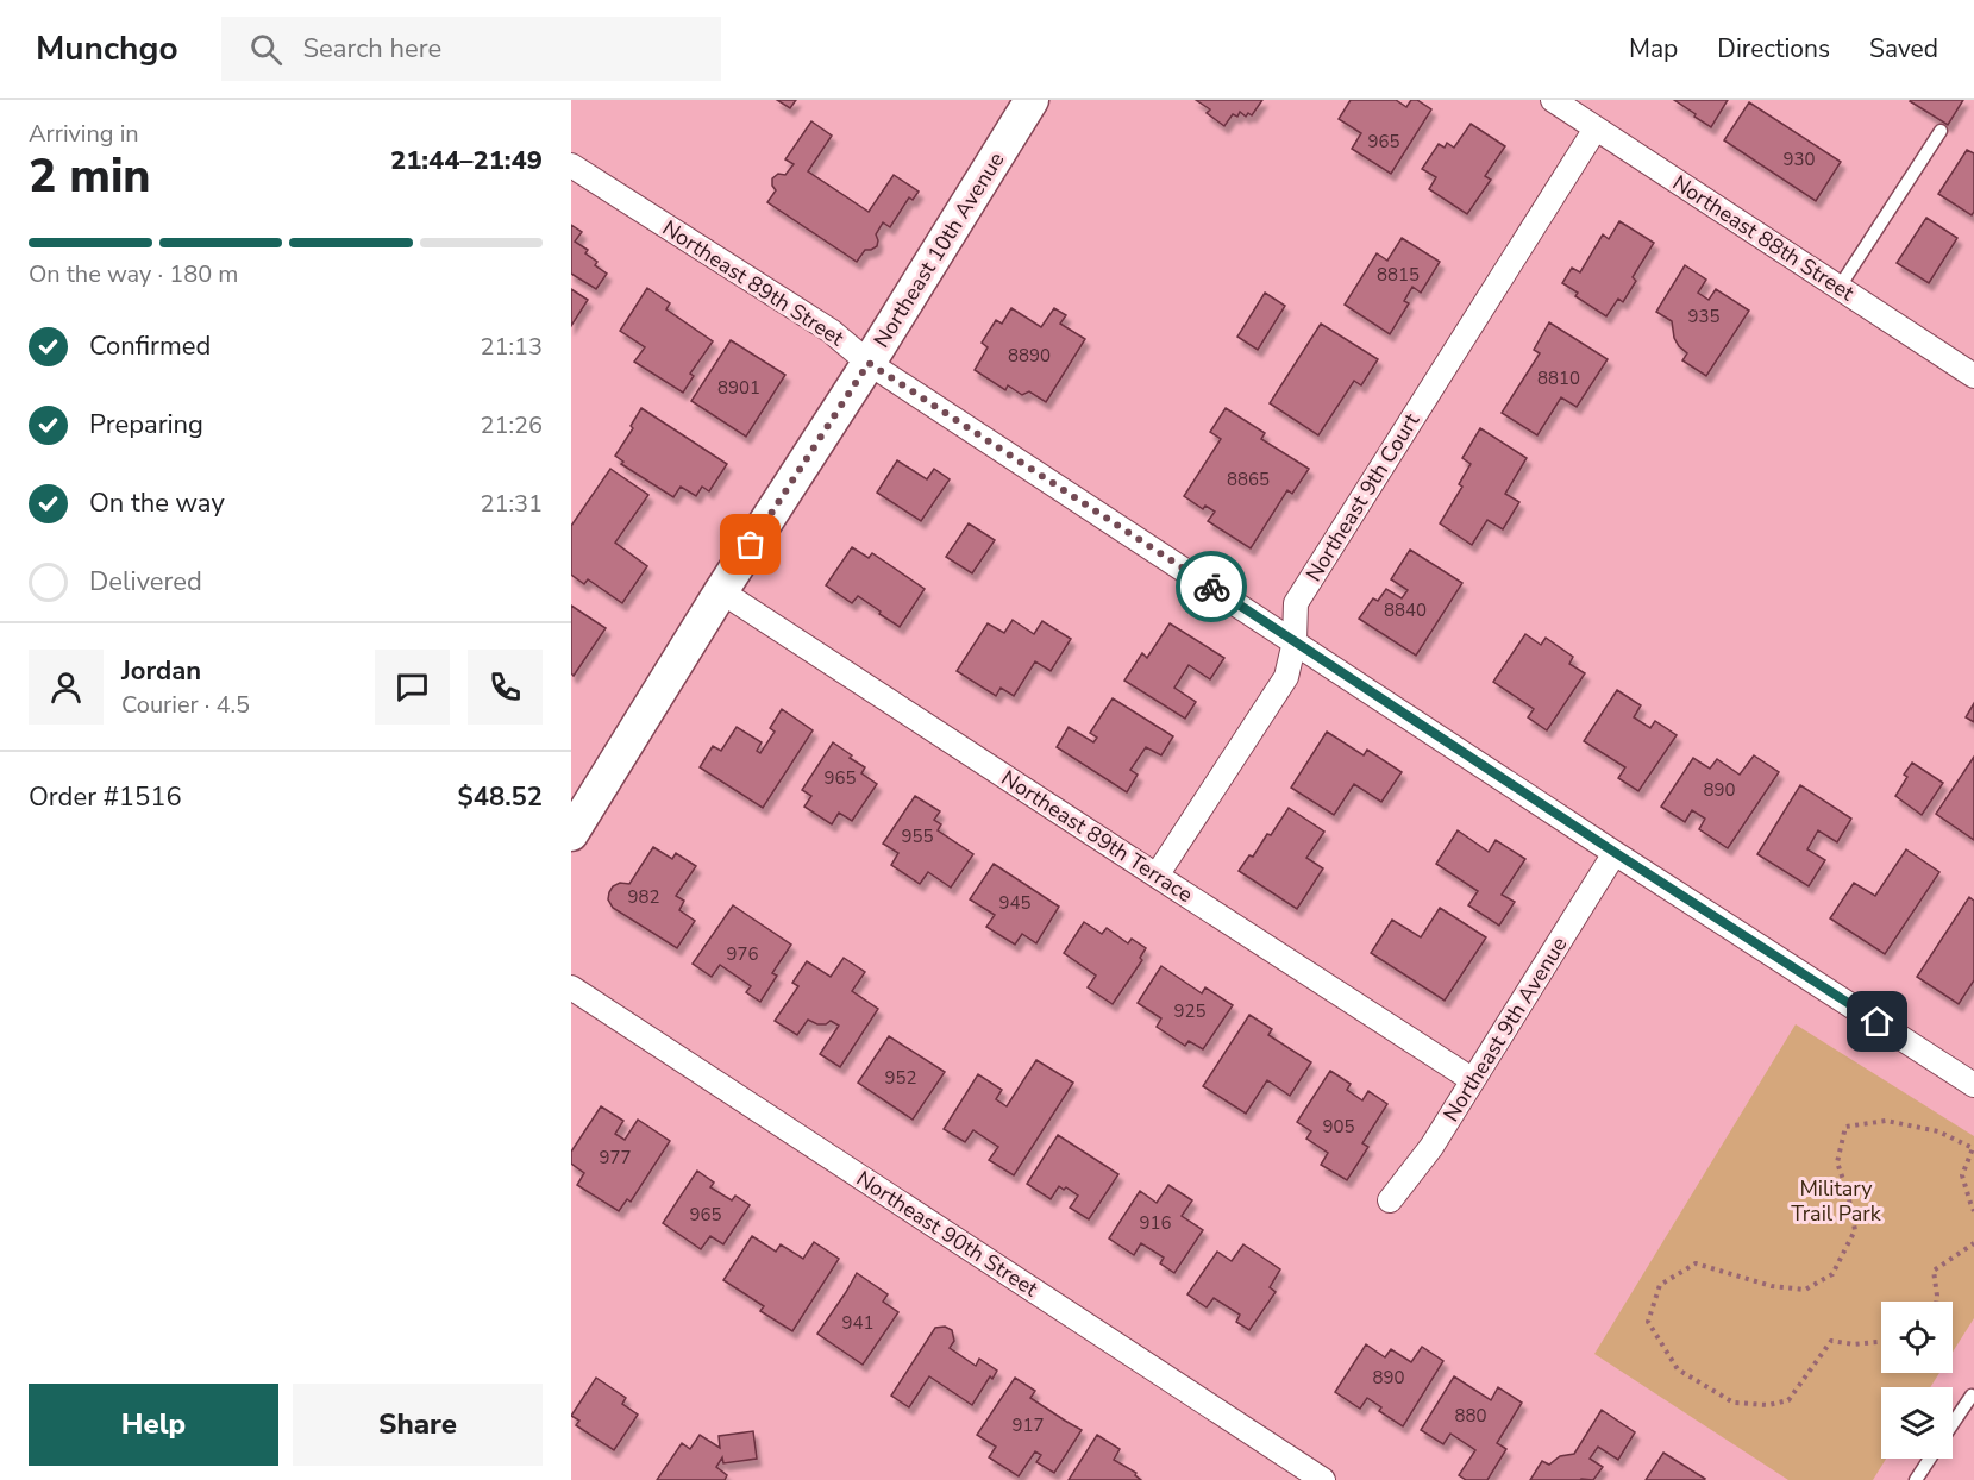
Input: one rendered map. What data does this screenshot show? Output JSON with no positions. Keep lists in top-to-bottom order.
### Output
{
  "streets": {
    "street": [
      "Northeast 88th Street",
      "Northeast 10th Avenue",
      "Northeast 89th Street",
      "Northeast 9th Court",
      "Northeast 89th Terrace",
      "Northeast 9th Avenue",
      "Northeast 90th Street"
    ]
  },
  "crossings": [
    ["Northeast 88th Street", "Northeast 9th Court"],
    ["Northeast 10th Avenue", "Northeast 89th Street"],
    ["Northeast 10th Avenue", "Northeast 89th Terrace"],
    ["Northeast 89th Street", "Northeast 9th Court"],
    ["Northeast 89th Street", "Northeast 9th Avenue"],
    ["Northeast 9th Court", "Northeast 89th Terrace"],
    ["Northeast 89th Terrace", "Northeast 9th Avenue"]
  ],
  "parks": ["Military Trail Park"],
  "house_numbers": [
    "965",
    "930",
    "8815",
    "935",
    "8890",
    "8810",
    "8901",
    "8865",
    "8840",
    "965",
    "890",
    "955",
    "982",
    "945",
    "976",
    "925",
    "952",
    "905",
    "977",
    "965",
    "916",
    "941",
    "890",
    "880",
    "917"
  ],
  "page": {
    "header": "Munchgo",
    "search": "Search here",
    "nav": ["Map", "Directions", "Saved"],
    "heading": ["2 min", "Arriving in", "21:44–21:49"],
    "panel": [
      "Jordan",
      "Courier · 4.5",
      "Order #1516",
      "$48.52"
    ],
    "bar": "On the way · 180 m",
    "list": [
      ["Confirmed", "21:13"],
      ["Preparing", "21:26"],
      ["On the way", "21:31"],
      "Delivered"
    ],
    "buttons": ["Help", "Share"]
  }
}
